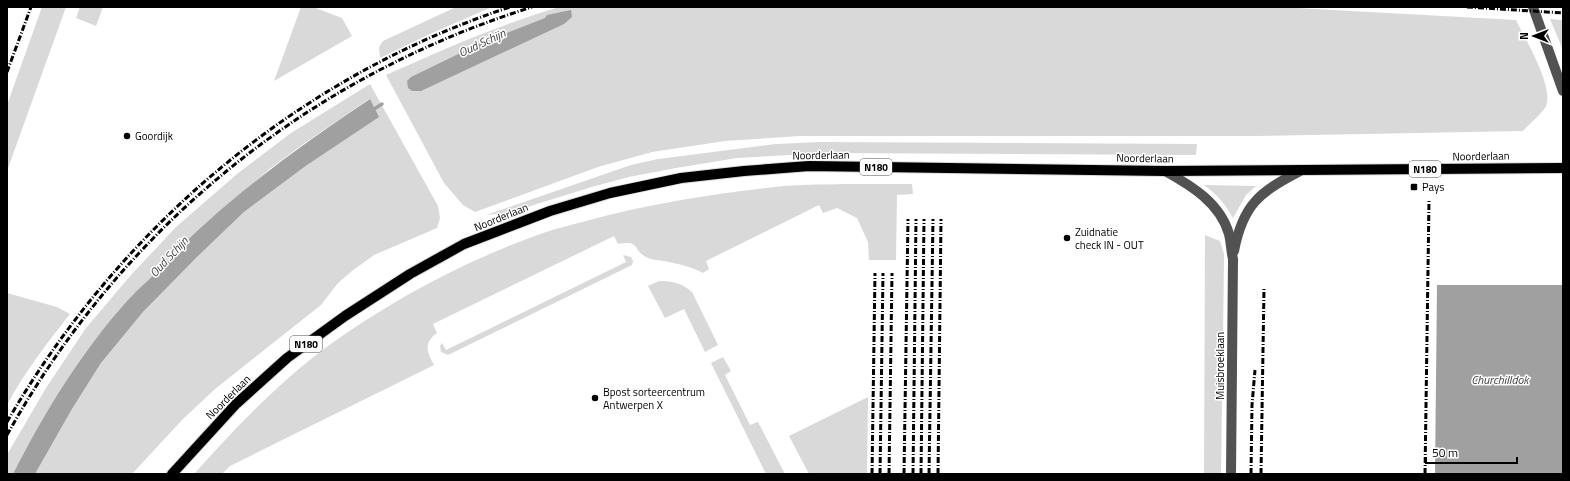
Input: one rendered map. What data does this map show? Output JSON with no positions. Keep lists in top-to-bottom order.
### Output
{
  "streets": {
    "main road": ["Noorderlaan", "N180"],
    "street": ["Muisbroeklaan"]
  },
  "crossings": [
    ["Noorderlaan", "Muisbroeklaan"]
  ],
  "water": ["Oud Schijn", "Churchilldok"],
  "places": {
    "other": ["Goordijk", "Zuidnatie check IN - OUT", "Bpost sorteercentrum Antwerpen X"],
    "transit": ["Pays"]
  },
  "scale_bar": "50 m",
  "north": "left"
}
